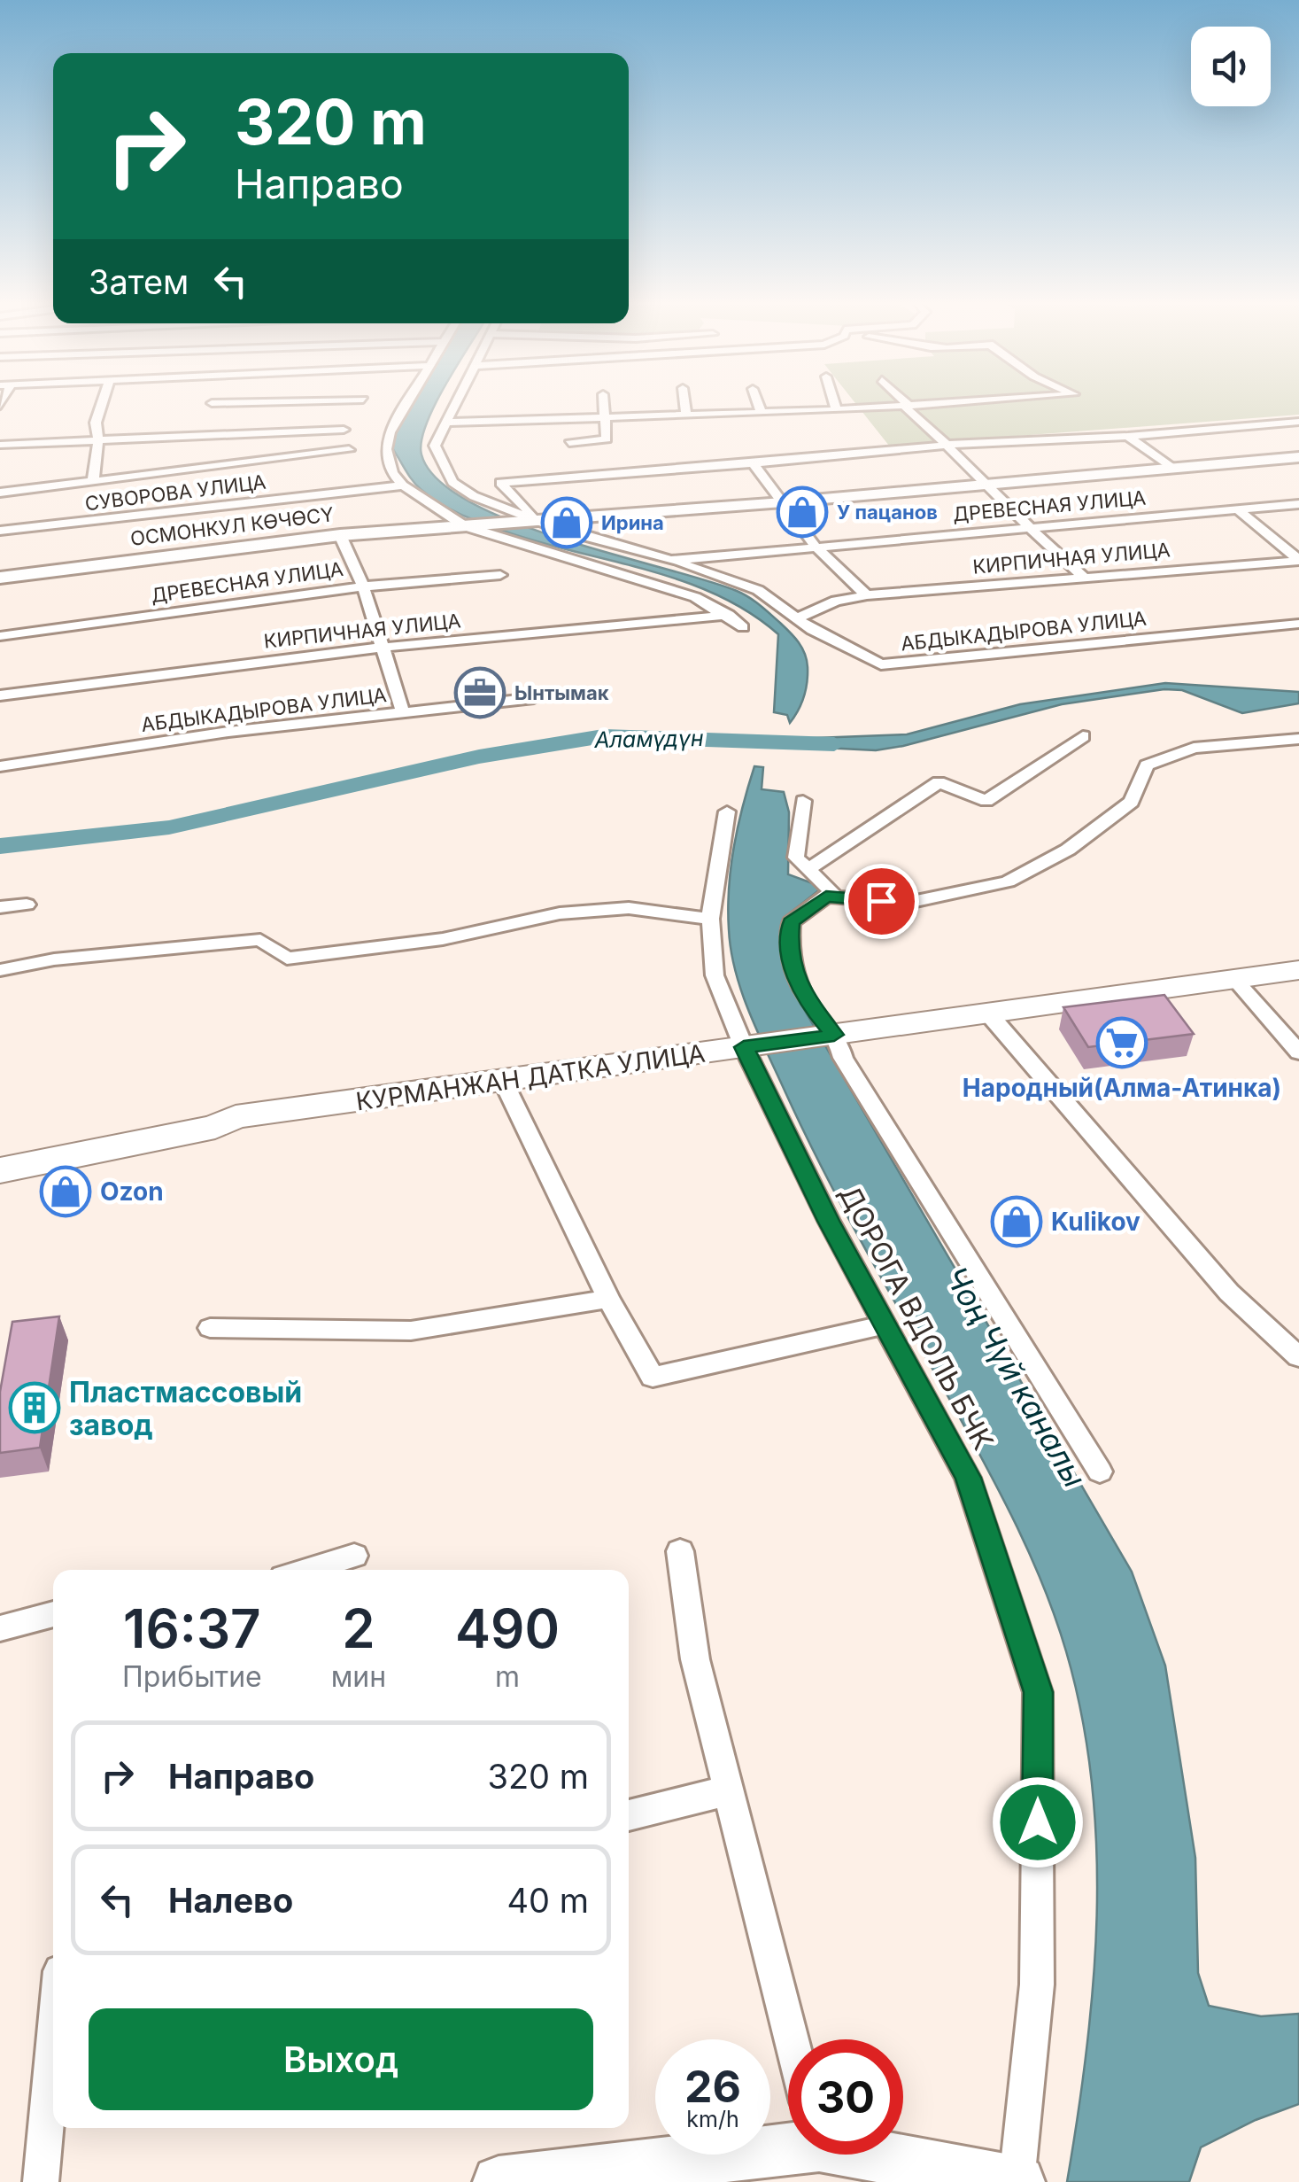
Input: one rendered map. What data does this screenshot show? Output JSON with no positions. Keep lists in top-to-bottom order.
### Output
{
  "streets": {
    "main road": ["КУРМАНЖАН ДАТКА УЛИЦА"],
    "street": [
      "СУВОРОВА УЛИЦА",
      "ДРЕВЕСНАЯ УЛИЦА",
      "ОСМОНКУЛ КӨЧӨСҮ",
      "КИРПИЧНАЯ УЛИЦА",
      "АБДЫКАДЫРОВА УЛИЦА",
      "ДОРОГА ВДОЛЬ БЧК"
    ]
  },
  "crossings": [
    ["ДРЕВЕСНАЯ УЛИЦА", "АБДЫКАДЫРОВА УЛИЦА"],
    ["ОСМОНКУЛ КӨЧӨСҮ", "АБДЫКАДЫРОВА УЛИЦА"],
    ["КИРПИЧНАЯ УЛИЦА", "АБДЫКАДЫРОВА УЛИЦА"],
    ["КУРМАНЖАН ДАТКА УЛИЦА", "ДОРОГА ВДОЛЬ БЧК"]
  ],
  "water": ["Аламүдүн", "Чоң Чүй каналы"],
  "places": {
    "shop": [
      "У пацанов",
      "Ирина",
      "Ozon",
      "Kulikov"
    ],
    "office": ["Ынтымак"],
    "supermarket": ["Народный(Алма-Атинка)"],
    "building": ["Пластмассовый завод"]
  },
  "page": {
    "turn": ["320 m", "Направо"],
    "then": "Затем",
    "eta": [
      "16:37",
      "Прибытие",
      "2",
      "мин",
      "490",
      "m"
    ],
    "list": [
      {
        "name": "Направо",
        "value": "320 m"
      },
      {
        "name": "Налево",
        "value": "40 m"
      }
    ],
    "buttons": "Выход",
    "speed": "26 km/h",
    "limit": "30"
  }
}
